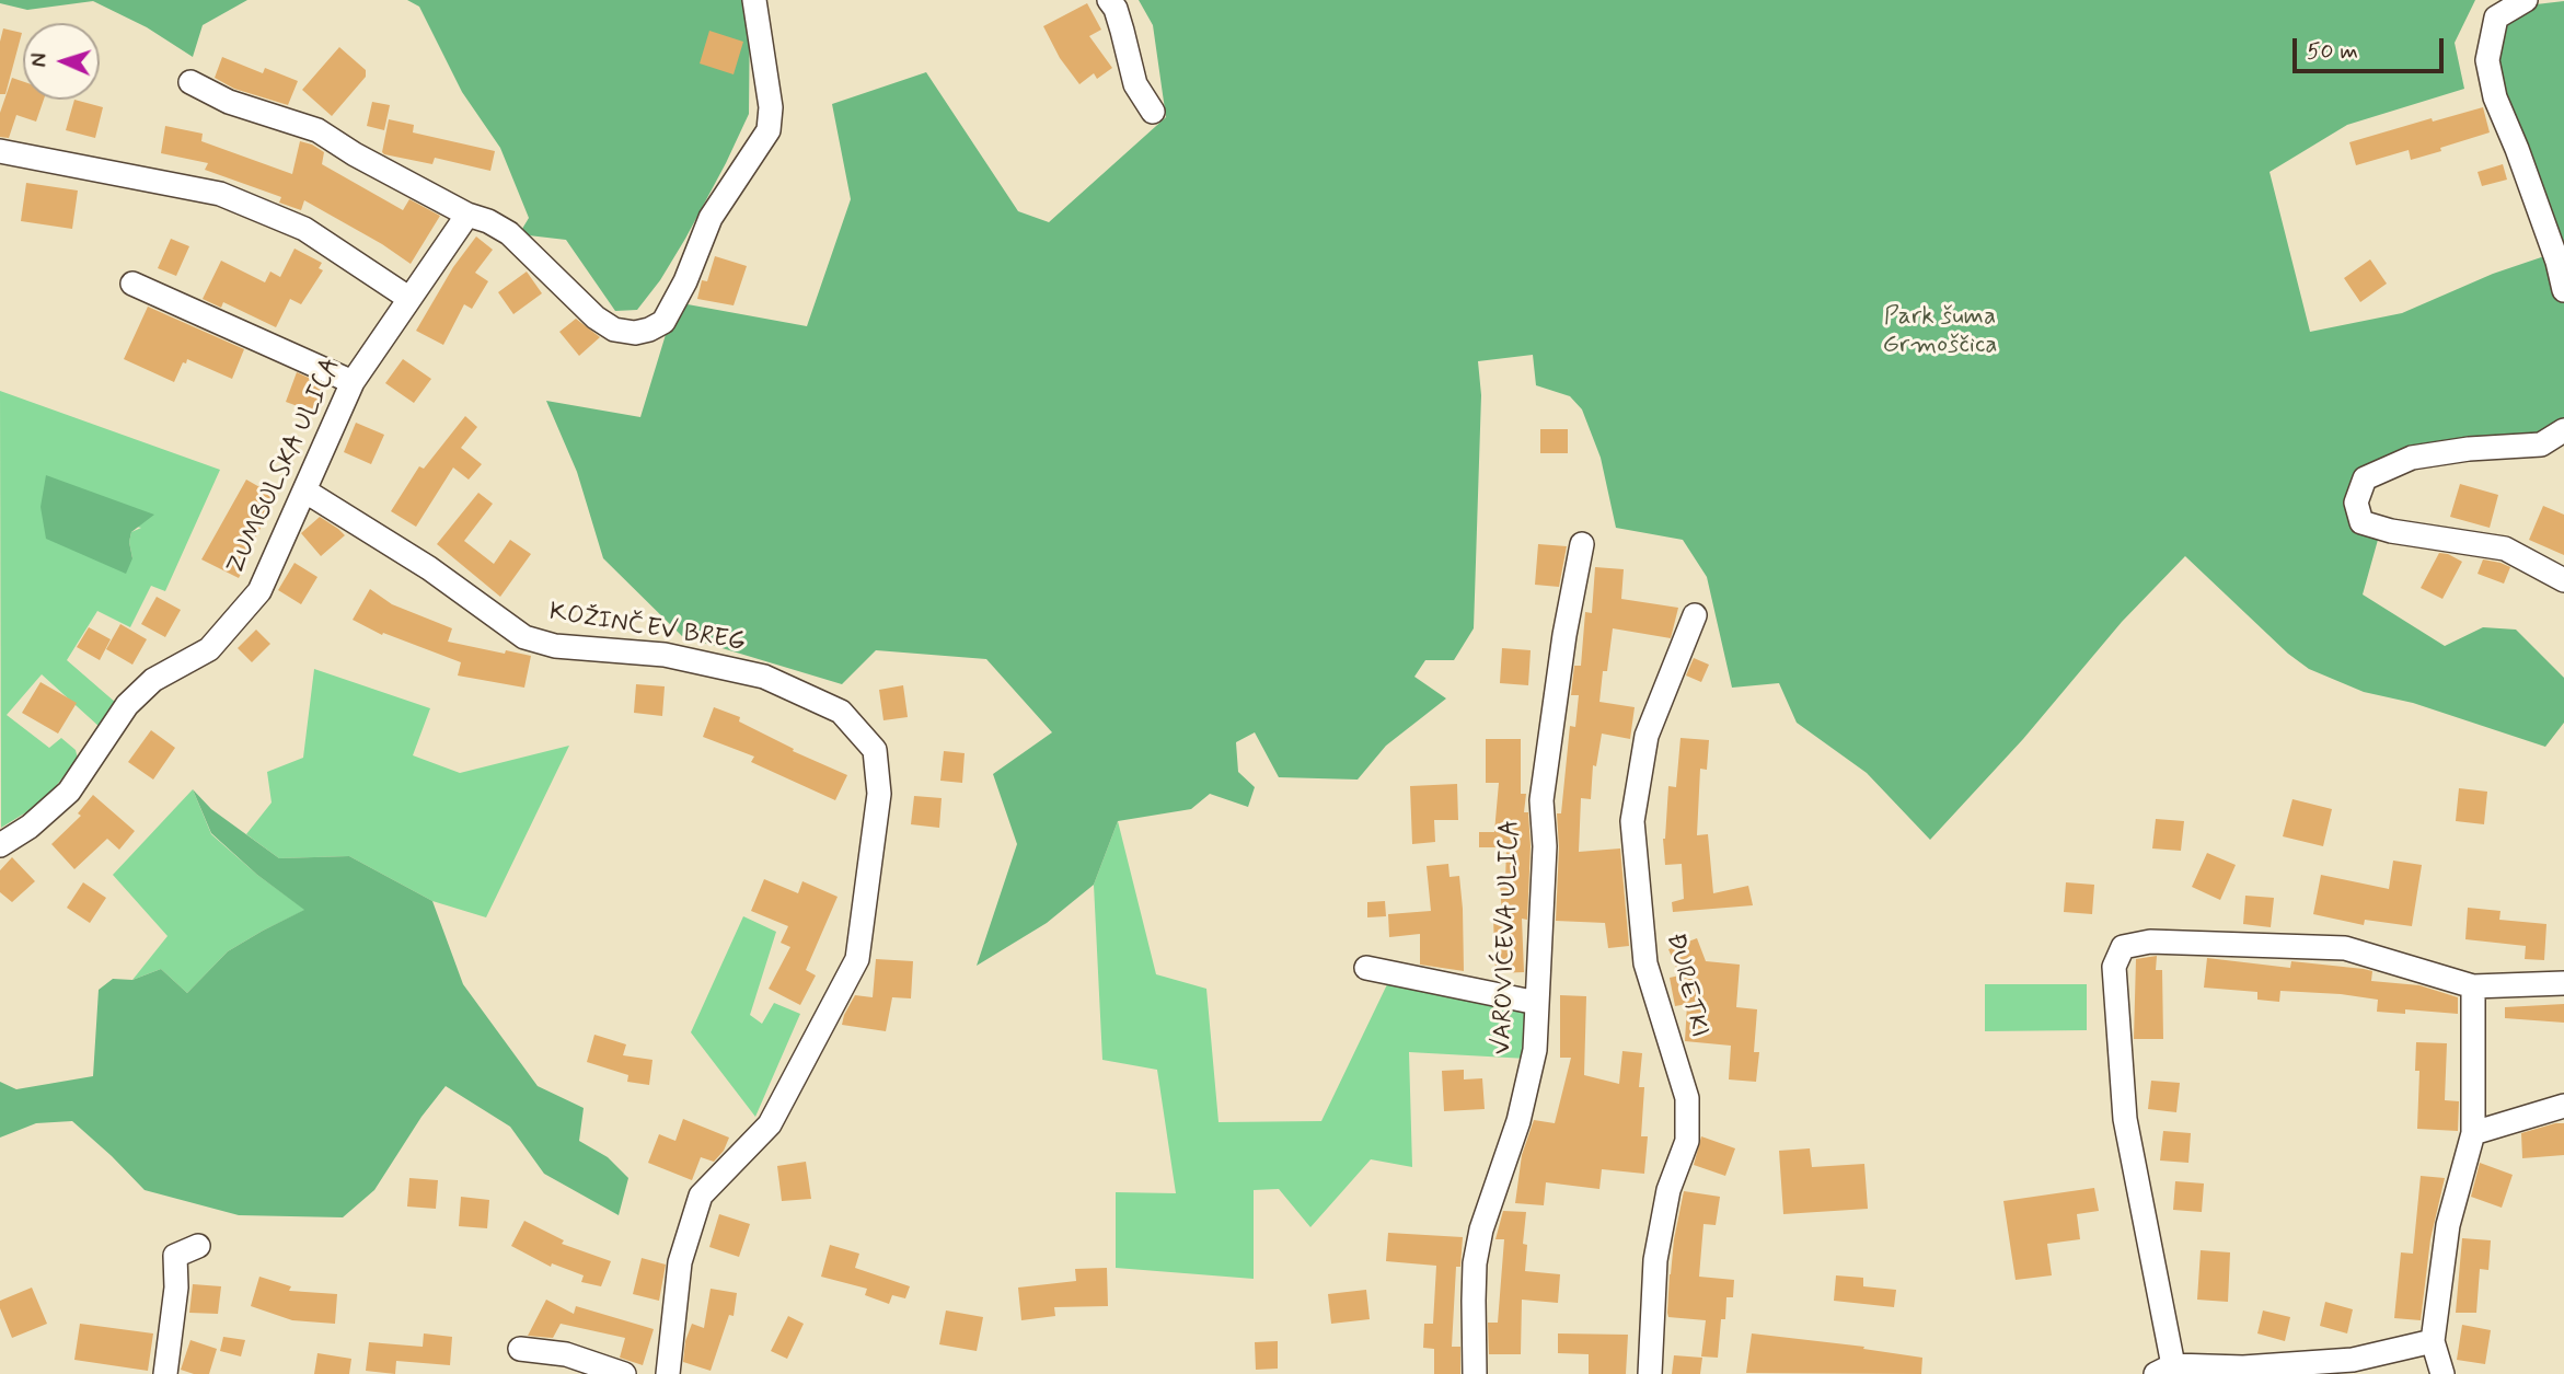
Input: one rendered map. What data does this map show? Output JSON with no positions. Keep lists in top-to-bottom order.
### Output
{
  "streets": {
    "street": [
      "ZUMBULSKA ULICA",
      "KOŽINČEV BREG",
      "VAROVIĆEVA ULICA",
      "ĐURETKI"
    ]
  },
  "crossings": [
    ["ZUMBULSKA ULICA", "KOŽINČEV BREG"]
  ],
  "parks": ["Park šuma Grmoščica"],
  "scale_bar": "50 m",
  "north": "left"
}
